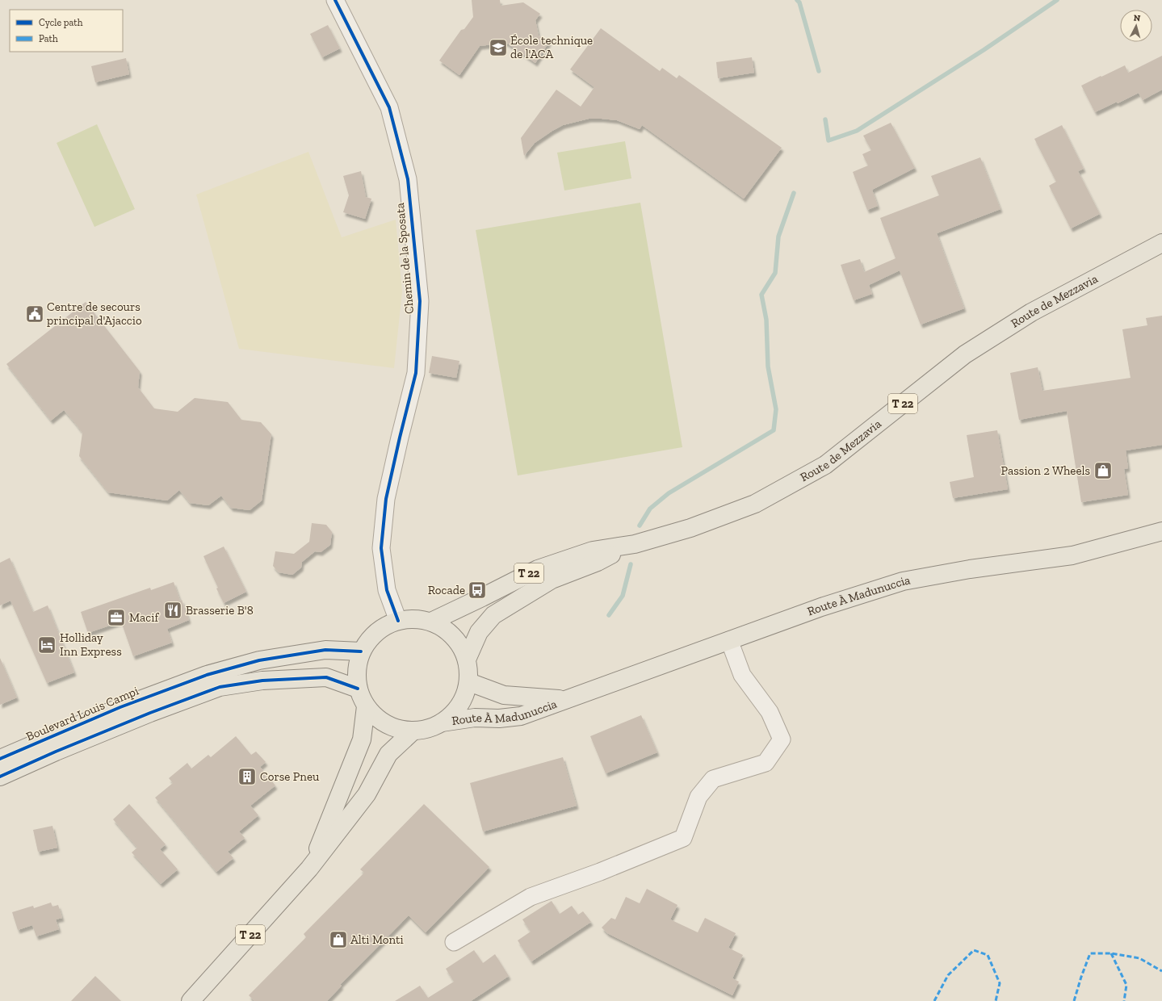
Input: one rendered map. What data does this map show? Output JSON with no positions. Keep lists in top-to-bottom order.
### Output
{
  "streets": {
    "main road": [
      "Route de Mezzavia",
      "T 22",
      "Route À Madunuccia",
      "Boulevard Louis Campi"
    ],
    "street": ["Chemin de la Sposata"]
  },
  "crossings": [
    ["Chemin de la Sposata", "Route de Mezzavia"],
    ["Chemin de la Sposata", "T 22"],
    ["Chemin de la Sposata", "Route À Madunuccia"],
    ["Chemin de la Sposata", "Boulevard Louis Campi"],
    ["Route de Mezzavia", "T 22"],
    ["Route de Mezzavia", "Route À Madunuccia"],
    ["Route de Mezzavia", "Boulevard Louis Campi"],
    ["T 22", "Route À Madunuccia"],
    ["T 22", "Boulevard Louis Campi"],
    ["Route À Madunuccia", "Boulevard Louis Campi"]
  ],
  "places": {
    "school or university": ["École technique de l'ACA"],
    "public building": ["Centre de secours principal d'Ajaccio"],
    "shop": ["Passion 2 Wheels", "Alti Monti"],
    "bus stop": ["Rocade"],
    "restaurant": ["Brasserie B'8"],
    "office": ["Macif"],
    "hotel": ["Holliday Inn Express"],
    "building": ["Corse Pneu"]
  },
  "legend": ["Cycle path", "Path"],
  "north": "top"
}
